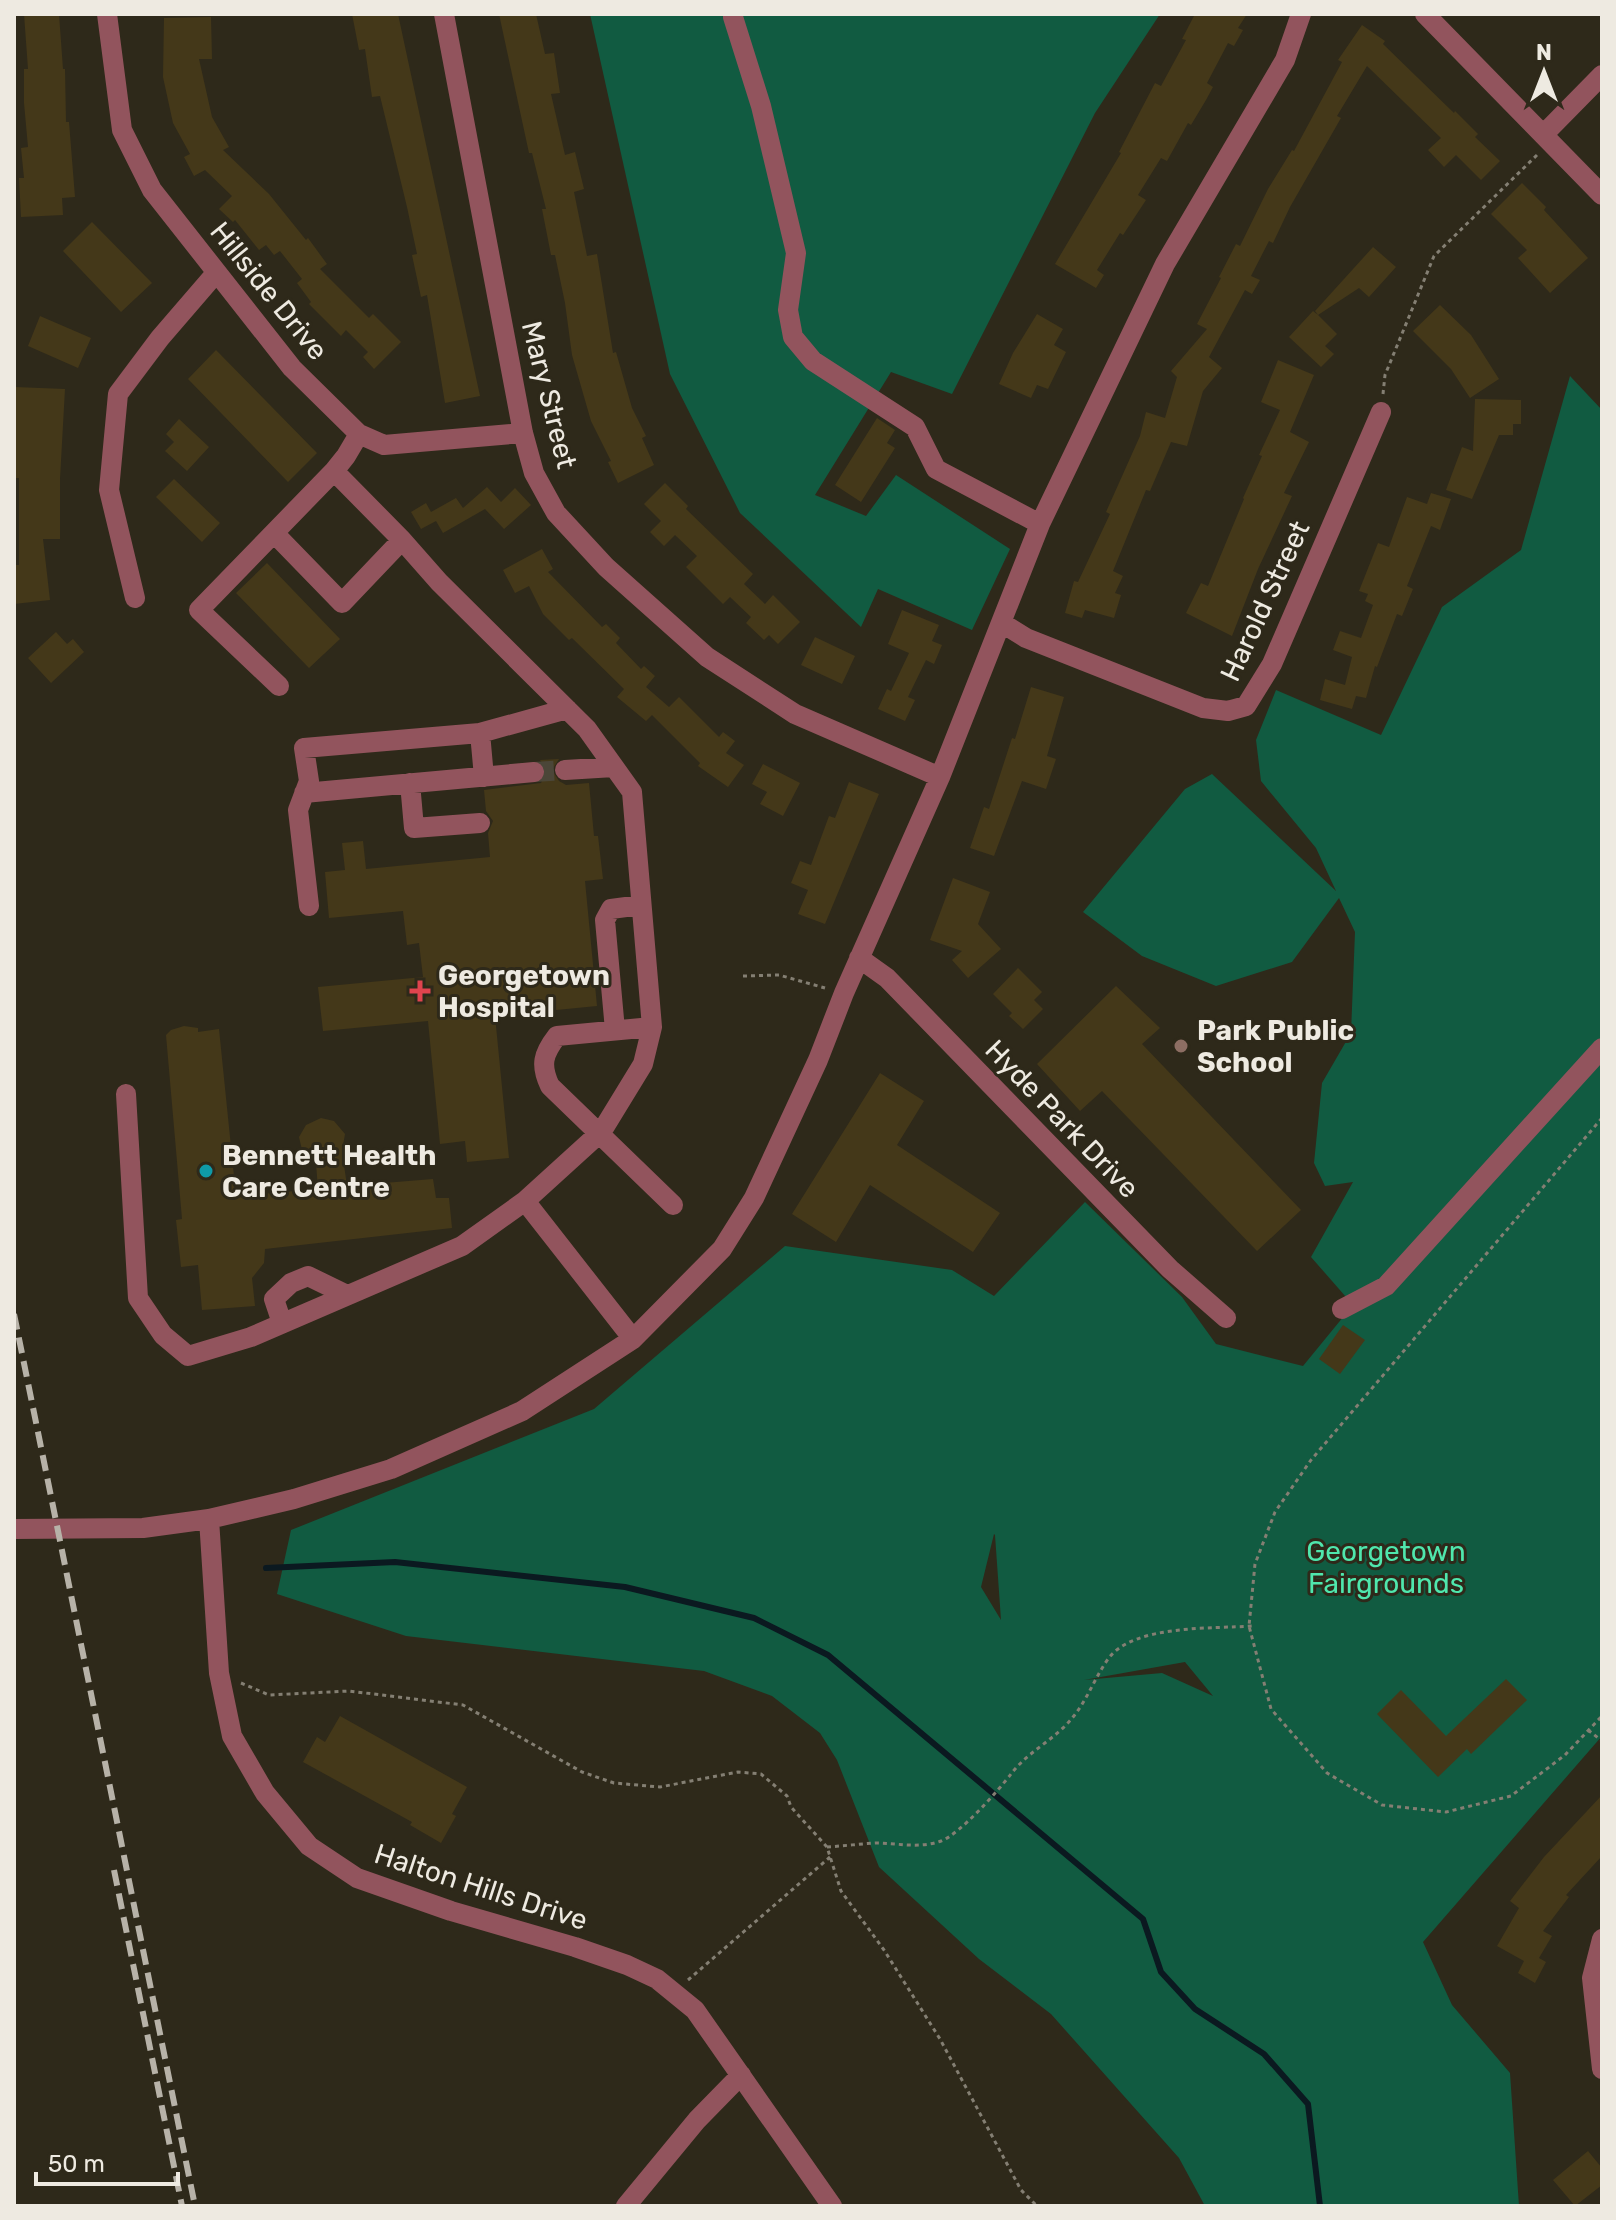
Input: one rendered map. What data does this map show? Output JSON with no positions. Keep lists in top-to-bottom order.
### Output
{
  "streets": {
    "street": [
      "Hillside Drive",
      "Mary Street",
      "Harold Street",
      "Hyde Park Drive",
      "Halton Hills Drive"
    ]
  },
  "crossings": [
    ["Hillside Drive", "Mary Street"]
  ],
  "parks": ["Georgetown Fairgrounds"],
  "places": {
    "health": ["Georgetown Hospital"],
    "other": ["Park Public School", "Bennett Health Care Centre"]
  },
  "scale_bar": "50 m",
  "north": "top"
}
